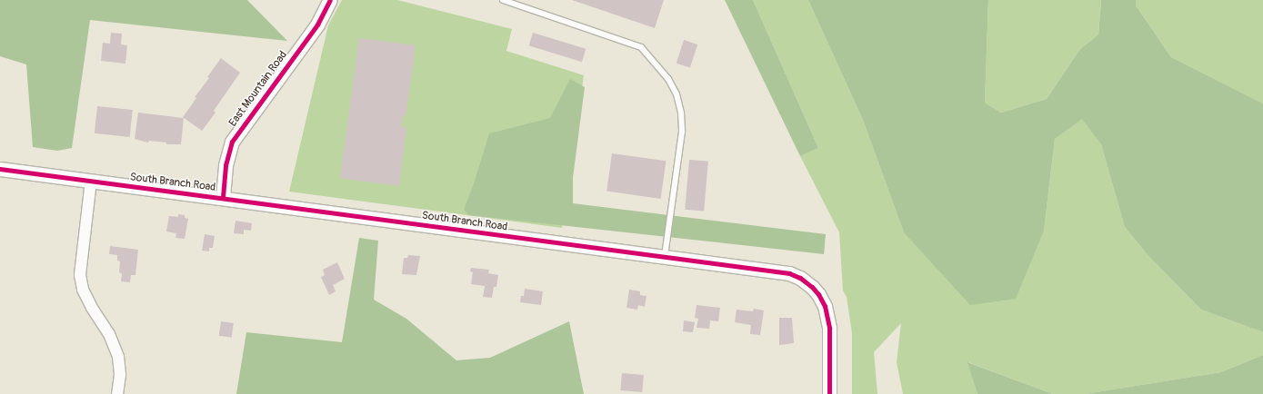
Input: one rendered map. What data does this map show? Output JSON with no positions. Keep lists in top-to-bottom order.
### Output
{
  "streets": {
    "street": ["East Mountain Road", "South Branch Road"]
  },
  "crossings": [
    ["East Mountain Road", "South Branch Road"]
  ]
}
